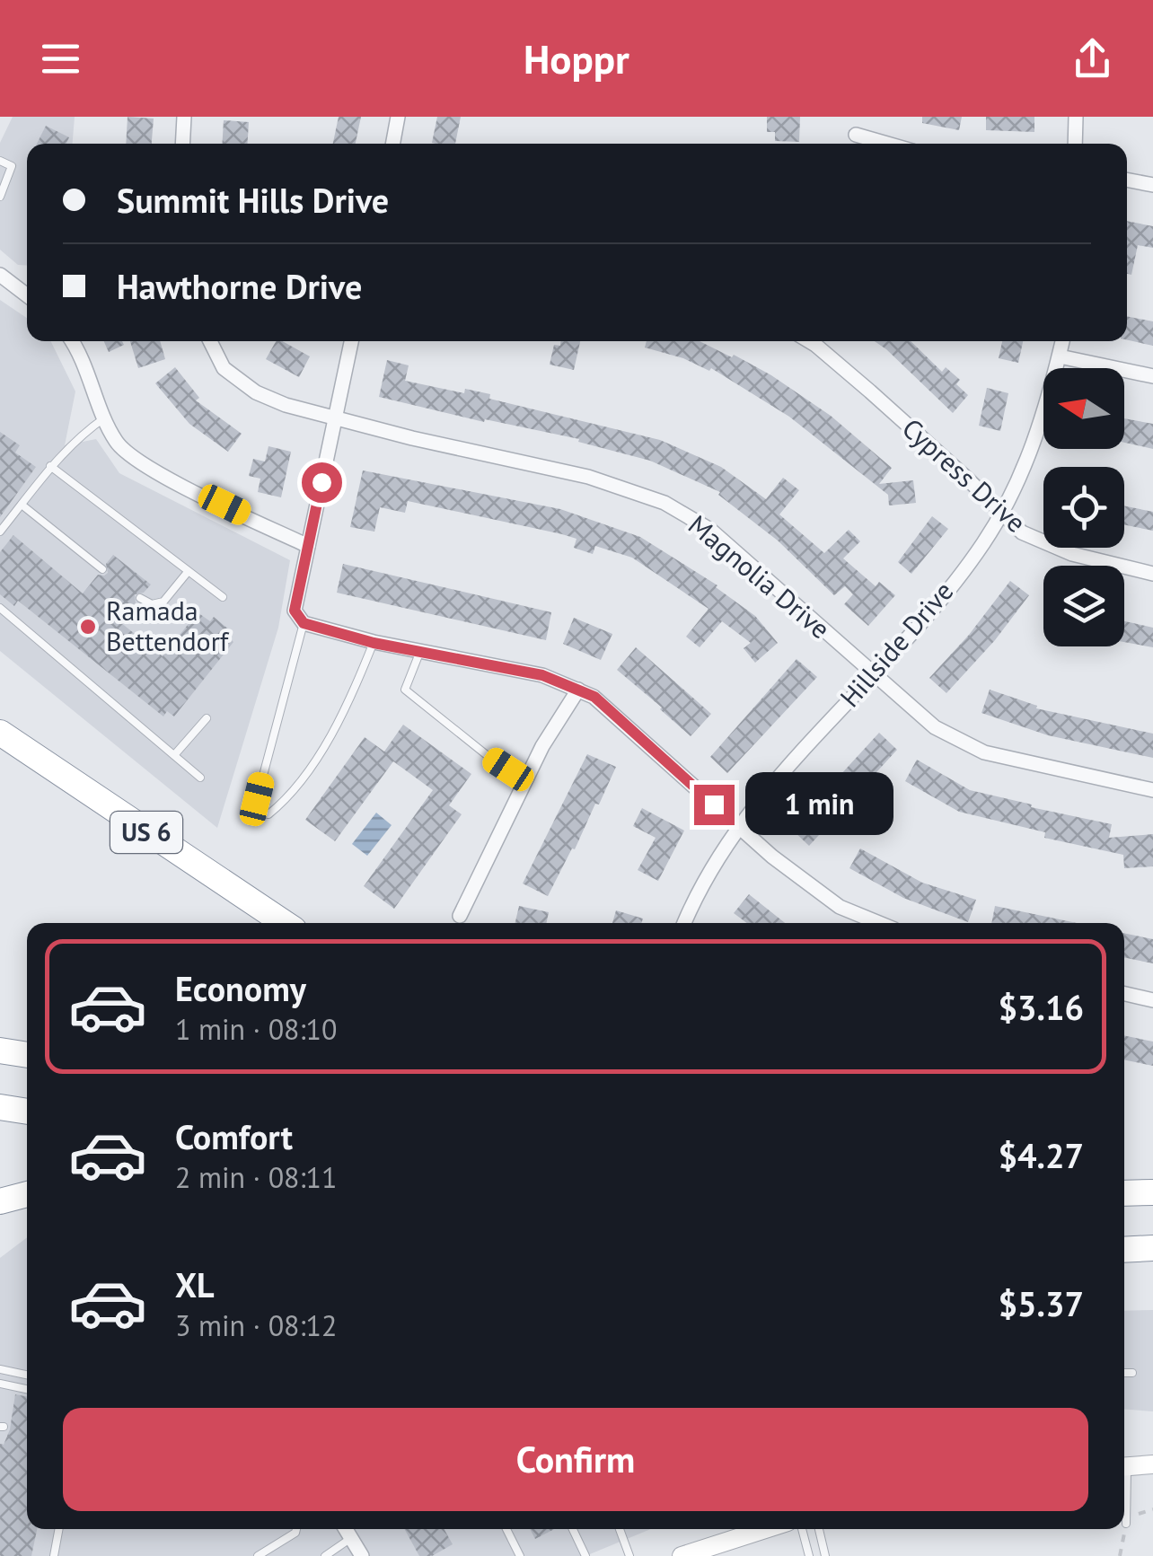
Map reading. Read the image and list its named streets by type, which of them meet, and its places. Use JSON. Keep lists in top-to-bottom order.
{
  "streets": {
    "highway": ["US 6"],
    "street": ["Cypress Drive", "Magnolia Drive", "Hillside Drive"]
  },
  "crossings": [
    ["Cypress Drive", "Hillside Drive"],
    ["Magnolia Drive", "Hillside Drive"]
  ],
  "places": ["Ramada Bettendorf"],
  "north": "left",
  "page": {
    "header": "Hoppr",
    "banner": ["Summit Hills Drive", "Hawthorne Drive"],
    "bubble": "1 min",
    "list": [
      {
        "name": "Economy",
        "note": "1 min · 08:10",
        "value": "$3.16"
      },
      {
        "name": "Comfort",
        "note": "2 min · 08:11",
        "value": "$4.27"
      },
      {
        "name": "XL",
        "note": "3 min · 08:12",
        "value": "$5.37"
      }
    ],
    "buttons": "Confirm"
  }
}
